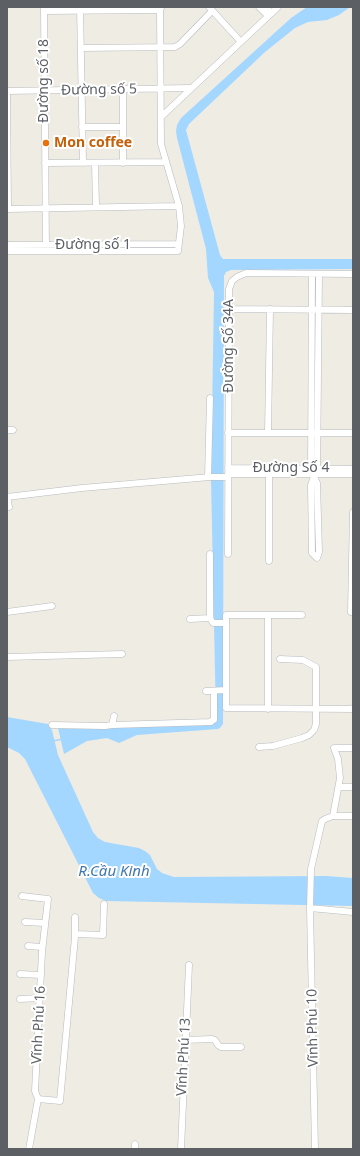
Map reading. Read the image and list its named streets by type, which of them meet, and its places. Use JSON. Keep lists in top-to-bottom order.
{
  "streets": {
    "street": [
      "Đường số 18",
      "Đường số 5",
      "Đường số 1",
      "Đường Số 34A",
      "Đường Số 4",
      "Vĩnh Phú 16",
      "Vĩnh Phú 10",
      "Vĩnh Phú 13"
    ]
  },
  "crossings": [
    ["Đường số 18", "Đường số 5"],
    ["Đường số 18", "Đường số 1"],
    ["Đường Số 34A", "Đường Số 4"]
  ],
  "water": ["R.Cầu Kinh"],
  "places": ["Mon coffee"]
}
